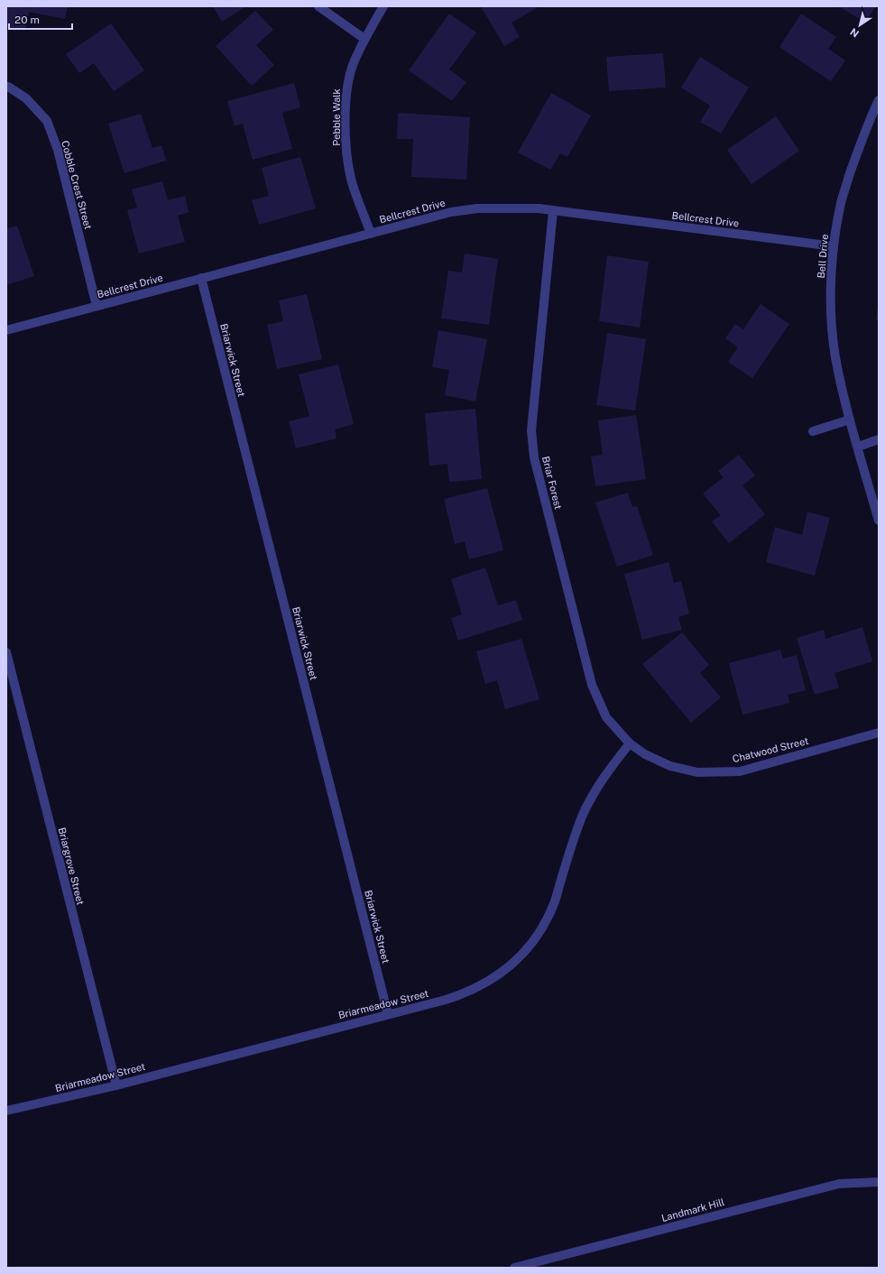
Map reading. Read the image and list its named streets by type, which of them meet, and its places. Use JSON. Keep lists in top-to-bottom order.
{
  "streets": {
    "street": [
      "Pebble Walk",
      "Cobble Crest Street",
      "Bellcrest Drive",
      "Bell Drive",
      "Briarwick Street",
      "Briar Forest",
      "Chatwood Street",
      "Briargrove Street",
      "Briarmeadow Street",
      "Landmark Hill"
    ]
  },
  "crossings": [
    ["Pebble Walk", "Bellcrest Drive"],
    ["Cobble Crest Street", "Bellcrest Drive"],
    ["Bellcrest Drive", "Bell Drive"],
    ["Bellcrest Drive", "Briarwick Street"],
    ["Bellcrest Drive", "Briar Forest"],
    ["Briarwick Street", "Briarmeadow Street"],
    ["Briar Forest", "Chatwood Street"],
    ["Briar Forest", "Briarmeadow Street"],
    ["Chatwood Street", "Briarmeadow Street"],
    ["Briargrove Street", "Briarmeadow Street"]
  ],
  "scale_bar": "20 m",
  "north": "bottom left"
}
